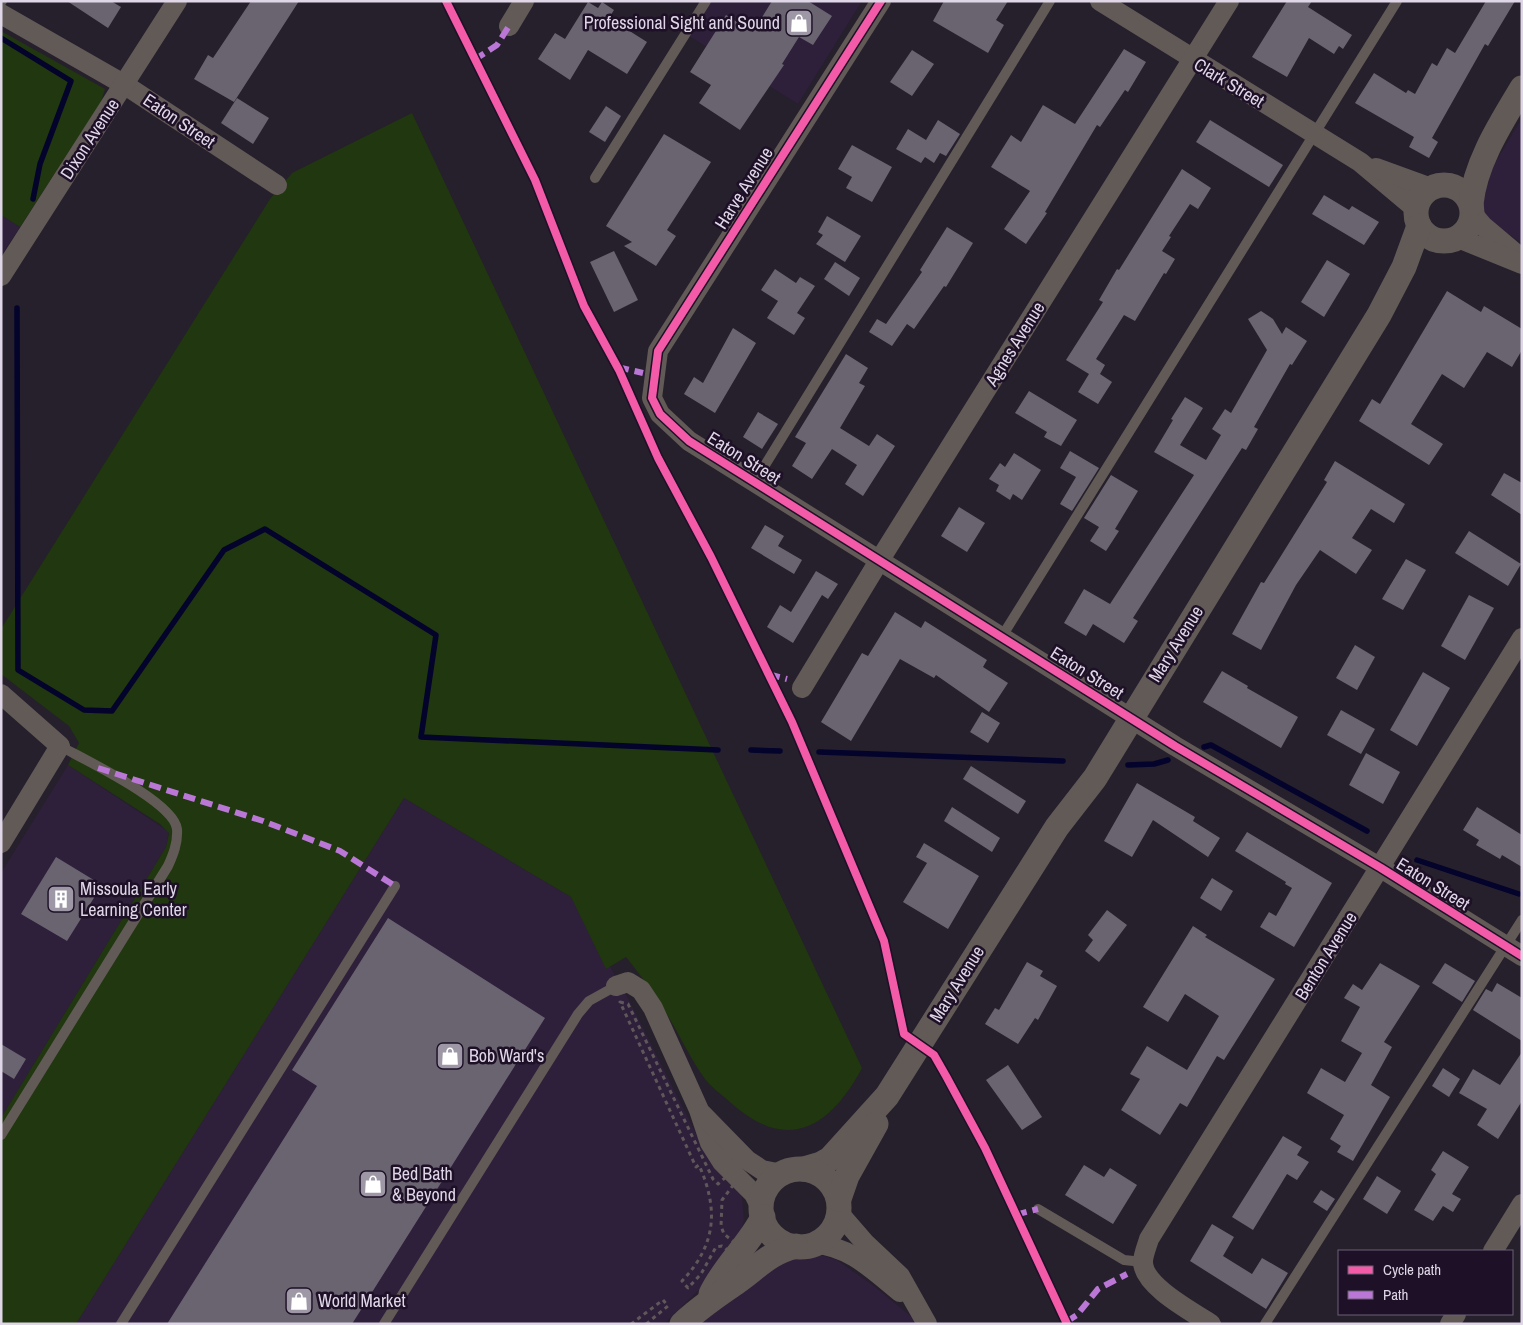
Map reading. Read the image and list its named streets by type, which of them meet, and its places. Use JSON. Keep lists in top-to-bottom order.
{
  "streets": {
    "street": [
      "Clark Street",
      "Eaton Street",
      "Dixon Avenue",
      "Harve Avenue",
      "Agnes Avenue",
      "Mary Avenue",
      "Benton Avenue"
    ]
  },
  "crossings": [
    ["Clark Street", "Agnes Avenue"],
    ["Clark Street", "Mary Avenue"],
    ["Eaton Street", "Dixon Avenue"],
    ["Eaton Street", "Harve Avenue"],
    ["Eaton Street", "Agnes Avenue"],
    ["Eaton Street", "Mary Avenue"],
    ["Eaton Street", "Benton Avenue"]
  ],
  "places": {
    "shop": [
      "Professional Sight and Sound",
      "Bob Ward's",
      "Bed Bath & Beyond",
      "World Market"
    ],
    "building": ["Missoula Early Learning Center"]
  },
  "legend": ["Cycle path", "Path"]
}
